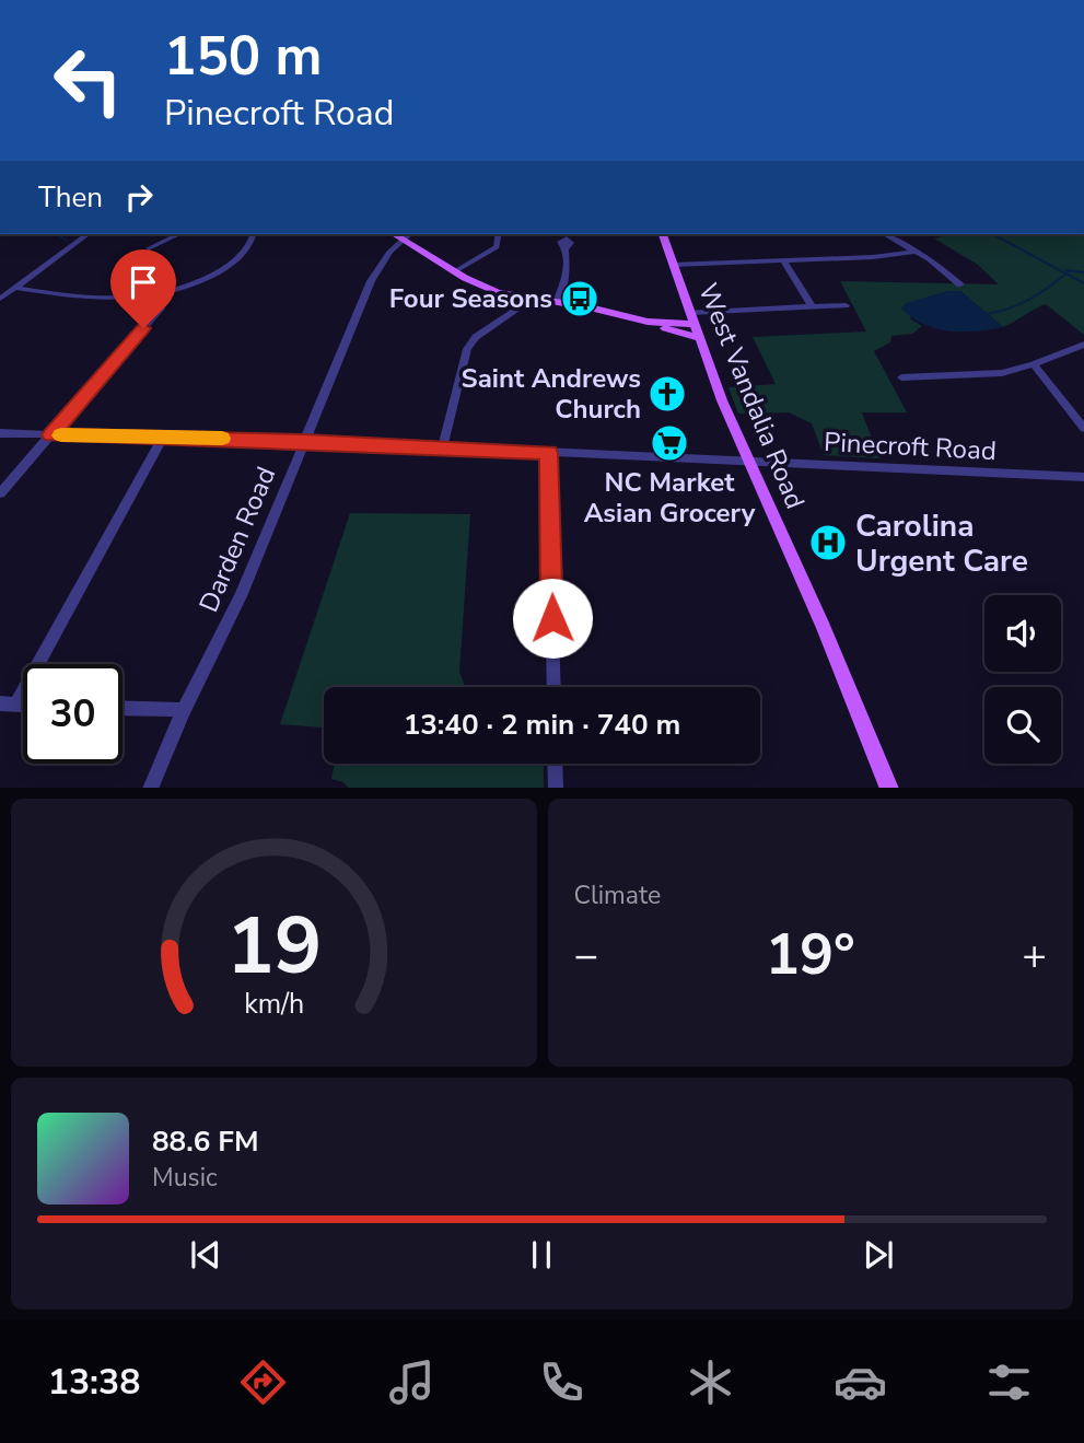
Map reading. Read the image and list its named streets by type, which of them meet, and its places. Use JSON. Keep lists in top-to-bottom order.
{
  "streets": {
    "main road": ["West Vandalia Road"],
    "street": ["Pinecroft Road", "Darden Road"]
  },
  "crossings": [
    ["West Vandalia Road", "Pinecroft Road"],
    ["Pinecroft Road", "Darden Road"]
  ],
  "places": {
    "bus stop": ["Four Seasons"],
    "church": ["Saint Andrews Church"],
    "supermarket": ["NC Market Asian Grocery"],
    "hospital": ["Carolina Urgent Care"]
  },
  "page": {
    "turn": ["150 m", "Pinecroft Road"],
    "then": "Then",
    "limit": "30",
    "trip": "13:40 · 2 min · 740 m",
    "tile": "Climate",
    "heat": ["−", "19°", "+"],
    "song": ["88.6 FM", "Music"],
    "tabs": "13:38",
    "gauge": ["19", "km/h"]
  }
}
